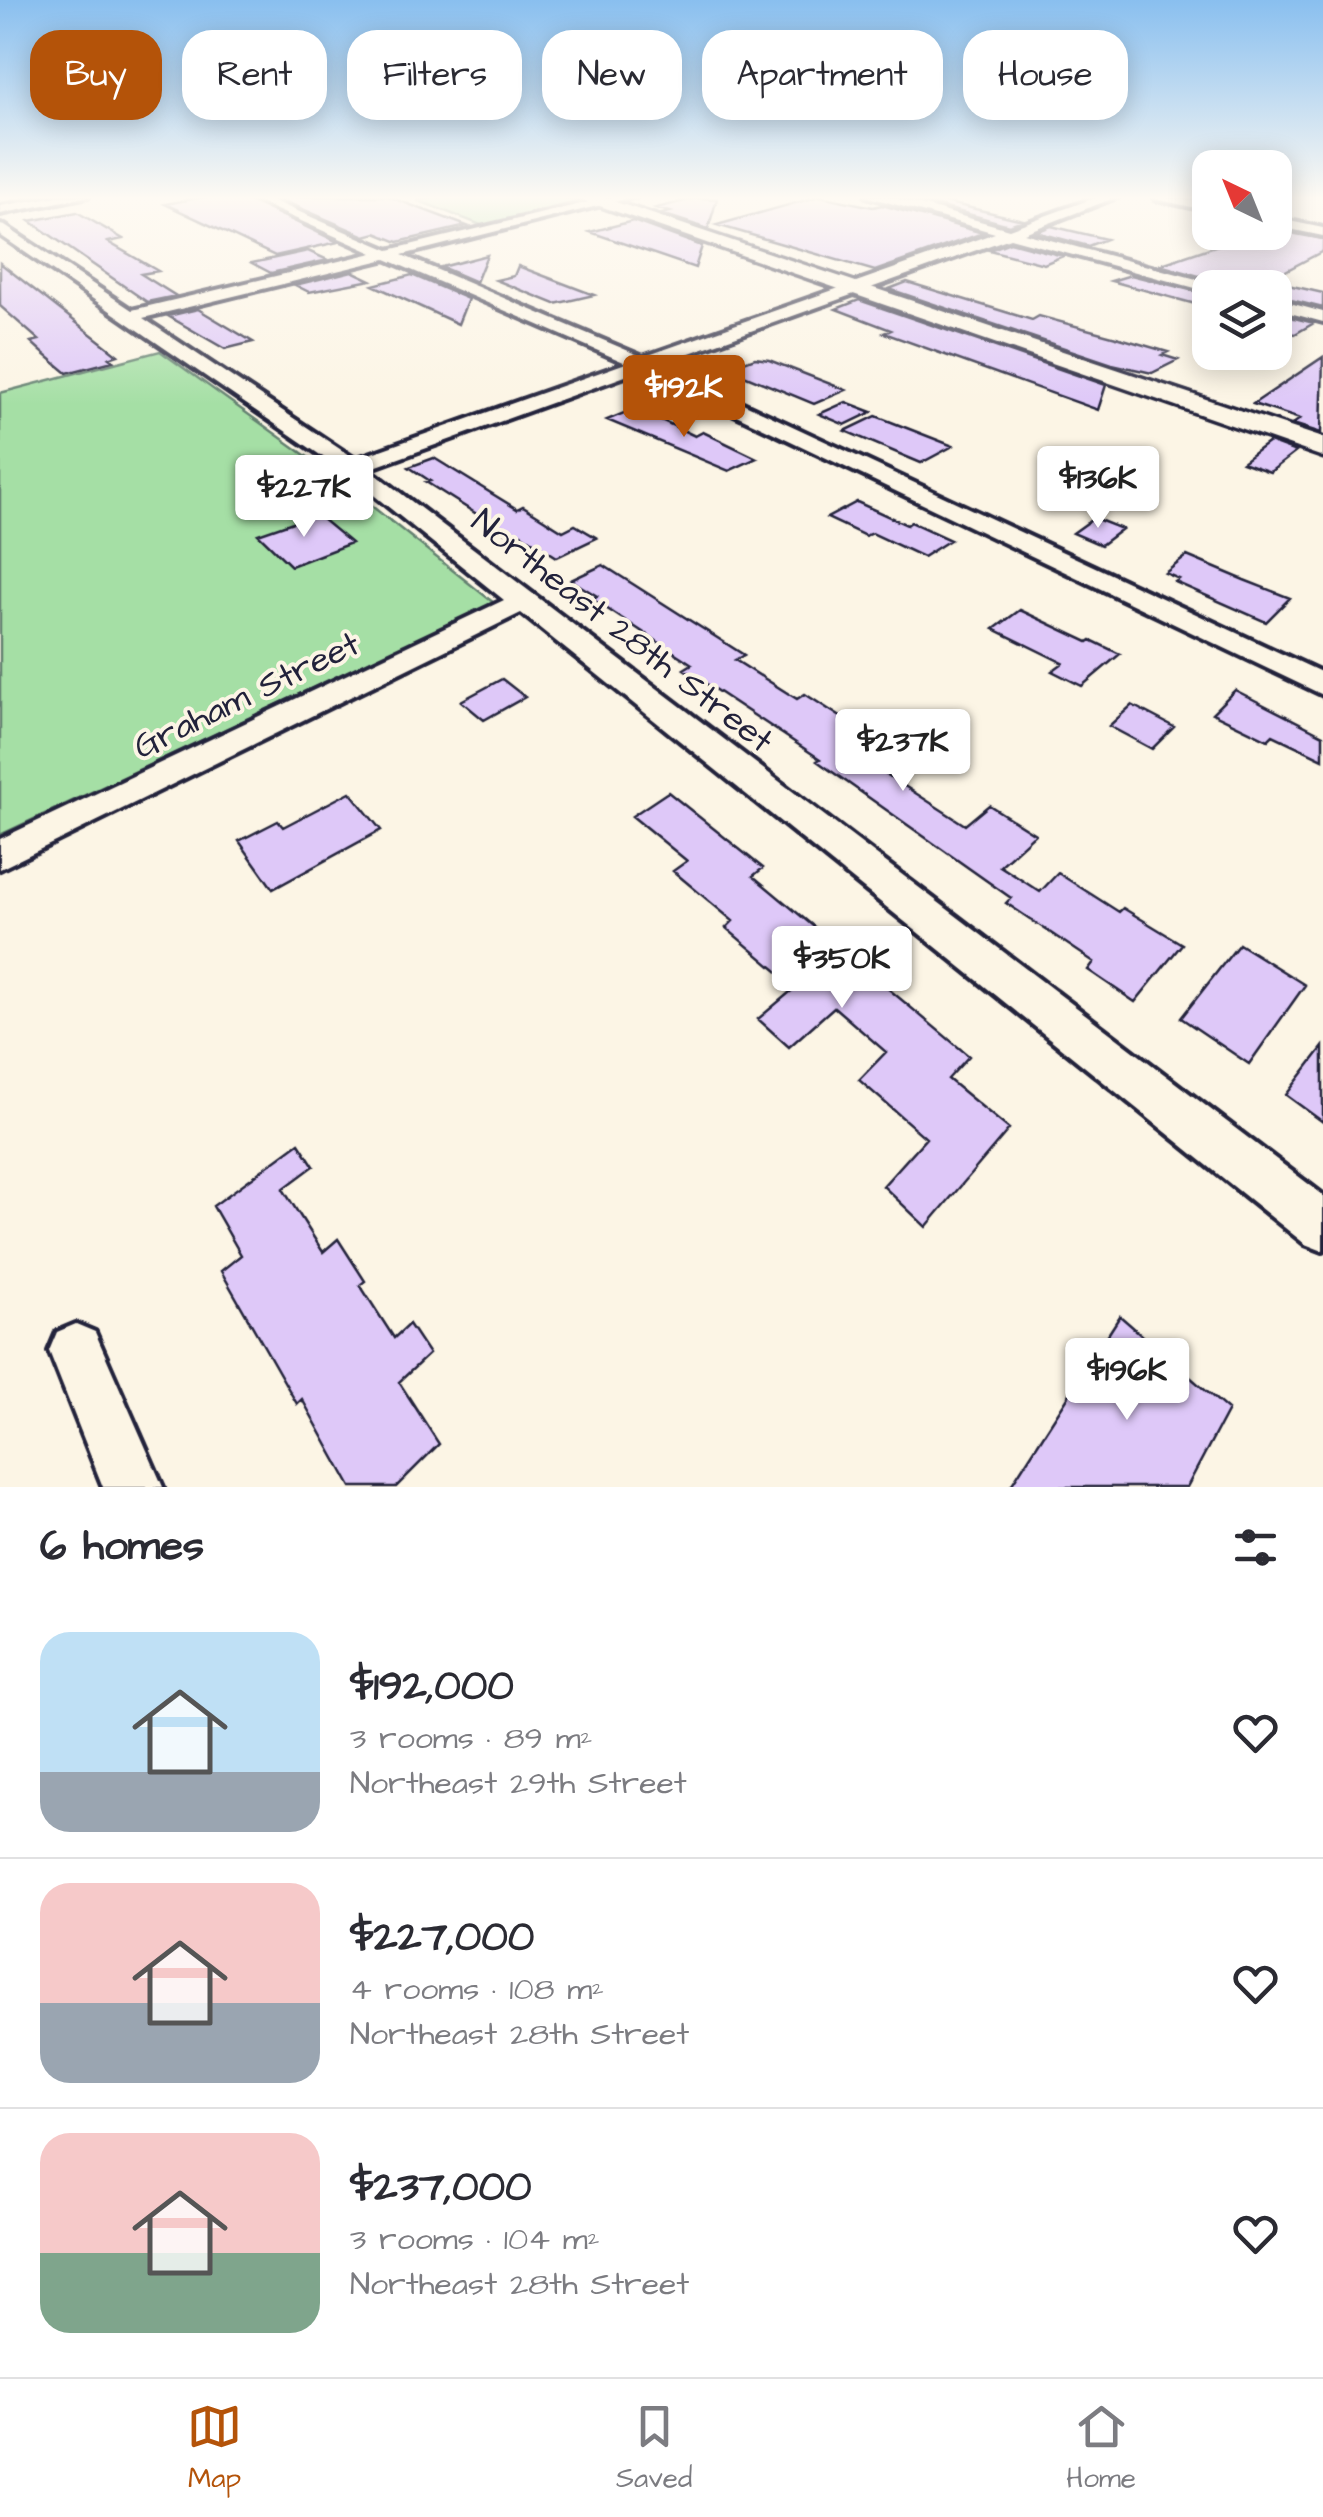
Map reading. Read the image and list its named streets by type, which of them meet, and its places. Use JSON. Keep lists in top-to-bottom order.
{
  "streets": {
    "street": ["Northeast 28th Street", "Graham Street"]
  },
  "crossings": [
    ["Northeast 28th Street", "Graham Street"]
  ],
  "north": "top left",
  "page": {
    "chip": [
      "Buy",
      "Rent",
      "Filters",
      "New",
      "Apartment",
      "House"
    ],
    "price": [
      "$192K",
      "$136K",
      "$227K",
      "$237K",
      "$350K",
      "$196K"
    ],
    "heading": "6 homes",
    "list": [
      {
        "name": "$192,000",
        "note": "3 rooms · 89 m² · Northeast 29th Street"
      },
      {
        "name": "$227,000",
        "note": "4 rooms · 108 m² · Northeast 28th Street"
      },
      {
        "name": "$237,000",
        "note": "3 rooms · 104 m² · Northeast 28th Street"
      }
    ],
    "tabs": ["Map", "Saved", "Home"]
  }
}
